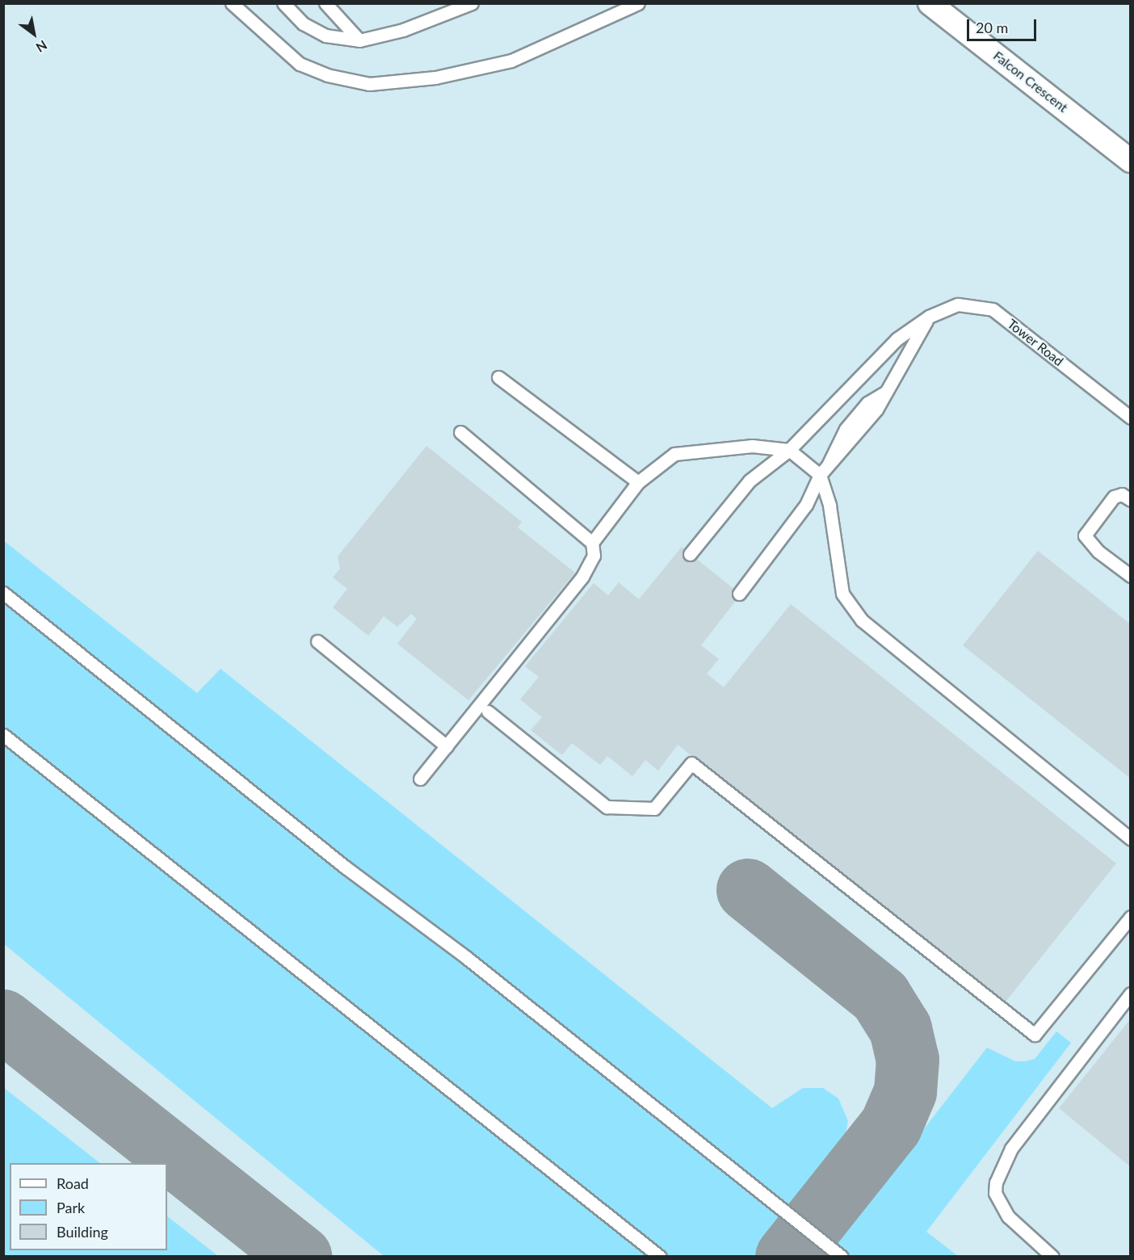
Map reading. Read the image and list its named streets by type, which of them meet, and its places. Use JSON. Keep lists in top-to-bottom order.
{
  "streets": {
    "street": ["Falcon Crescent"],
    "lane": ["Tower Road"]
  },
  "legend": ["Road", "Park", "Building"],
  "scale_bar": "20 m",
  "north": "bottom right"
}
